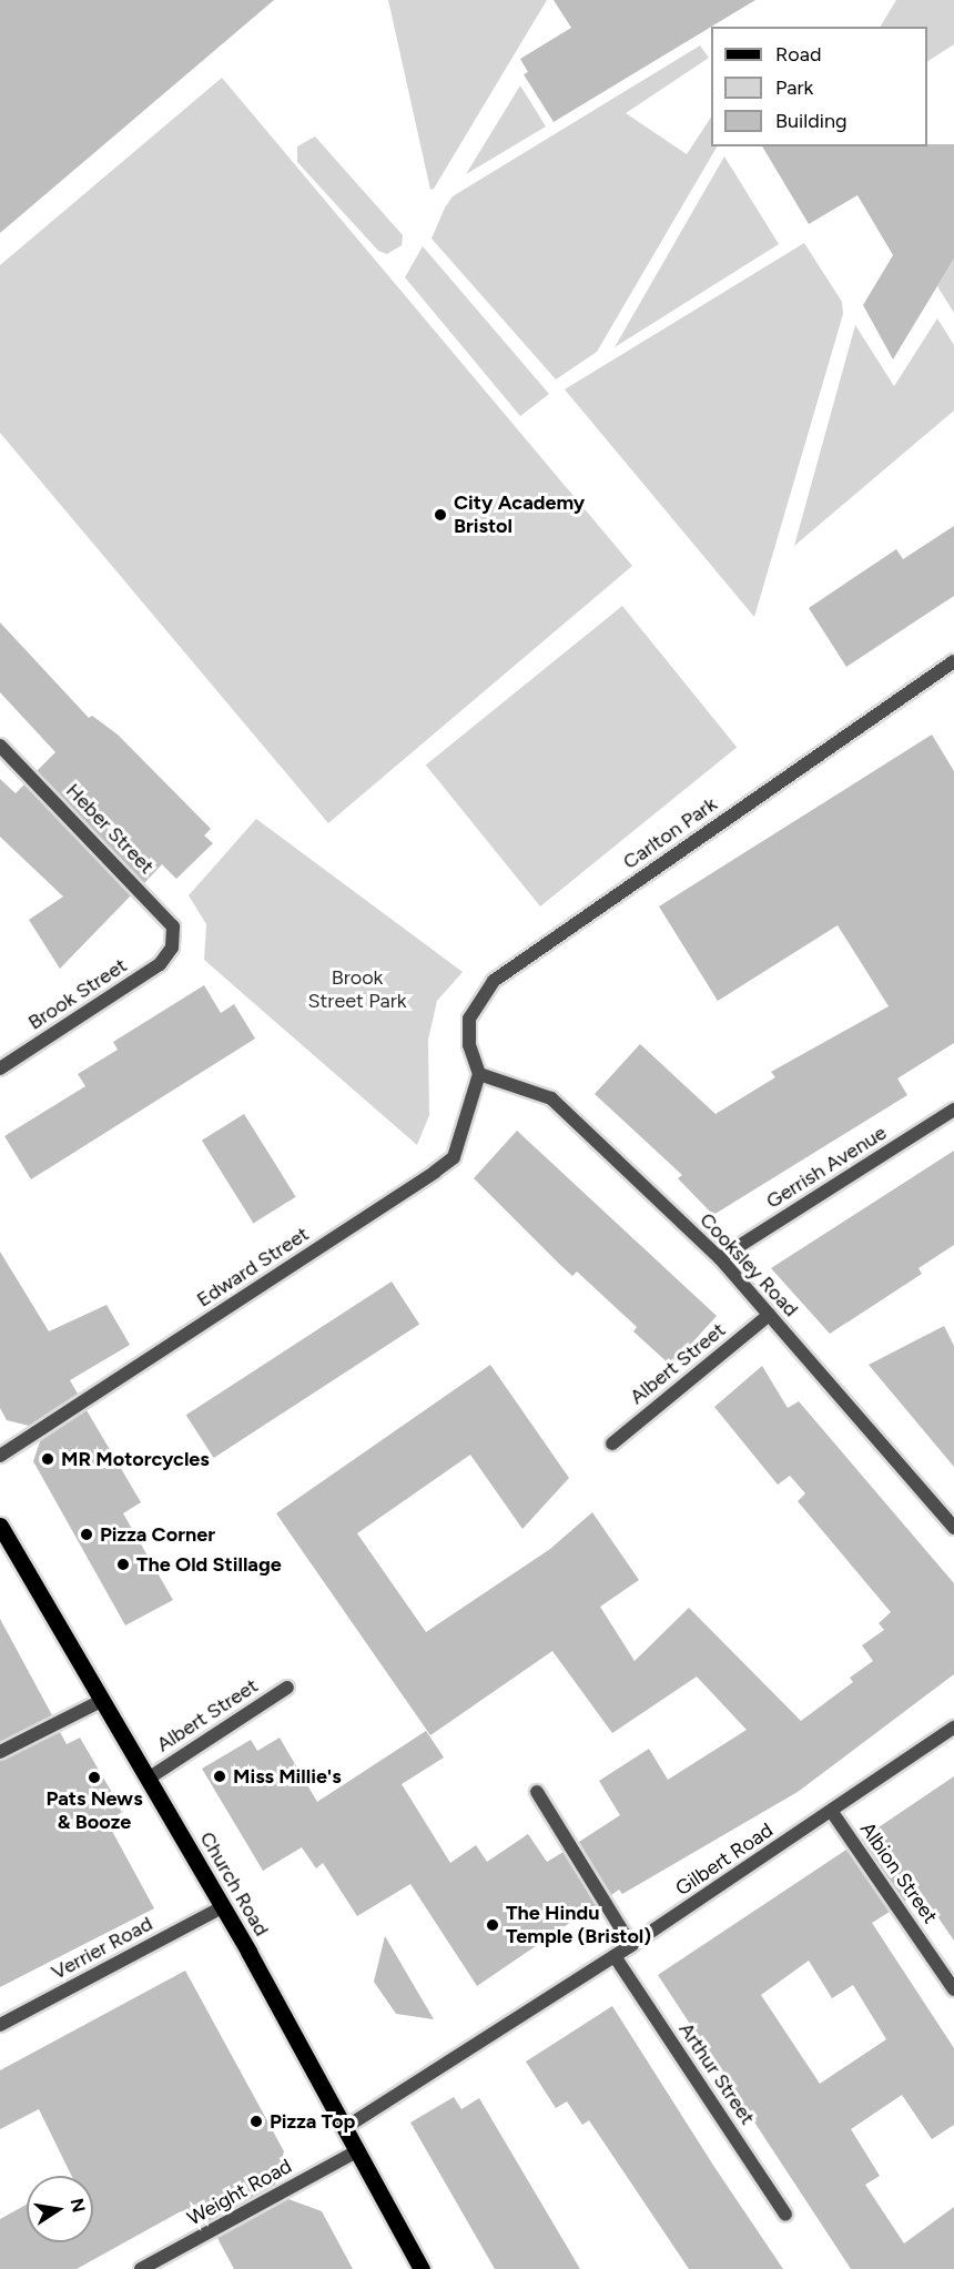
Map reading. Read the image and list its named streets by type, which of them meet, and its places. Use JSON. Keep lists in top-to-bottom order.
{
  "streets": {
    "main road": ["Church Road"],
    "street": [
      "Heber Street",
      "Carlton Park",
      "Brook Street",
      "Gerrish Avenue",
      "Cooksley Road",
      "Edward Street",
      "Albert Street",
      "Gilbert Road",
      "Albion Street",
      "Verrier Road",
      "Arthur Street",
      "Weight Road"
    ]
  },
  "crossings": [
    ["Heber Street", "Brook Street"],
    ["Carlton Park", "Cooksley Road"],
    ["Carlton Park", "Edward Street"],
    ["Gerrish Avenue", "Cooksley Road"],
    ["Cooksley Road", "Edward Street"],
    ["Cooksley Road", "Albert Street"],
    ["Albert Street", "Church Road"],
    ["Gilbert Road", "Albion Street"],
    ["Gilbert Road", "Church Road"],
    ["Gilbert Road", "Arthur Street"],
    ["Church Road", "Verrier Road"],
    ["Church Road", "Weight Road"]
  ],
  "parks": ["Brook Street Park"],
  "places": [
    "City Academy Bristol",
    "MR Motorcycles",
    "Pizza Corner",
    "The Old Stillage",
    "Miss Millie's",
    "Pats News & Booze",
    "The Hindu Temple (Bristol)",
    "Pizza Top"
  ],
  "legend": ["Road", "Park", "Building"],
  "north": "right"
}
